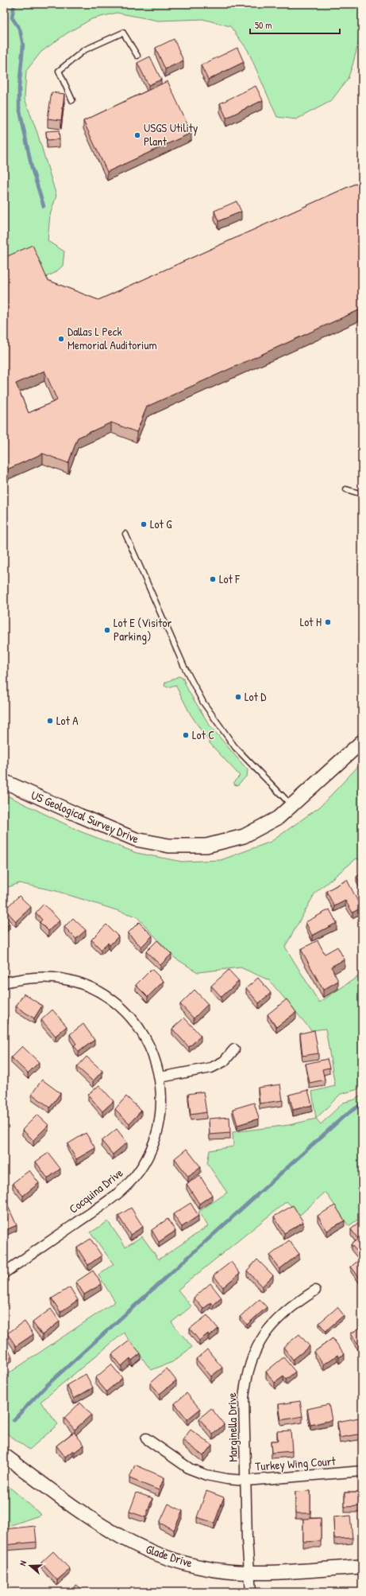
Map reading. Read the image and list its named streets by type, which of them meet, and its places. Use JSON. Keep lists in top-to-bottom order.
{
  "streets": {
    "street": [
      "US Geological Survey Drive",
      "Cocquina Drive",
      "Marginella Drive",
      "Turkey Wing Court",
      "Glade Drive"
    ]
  },
  "crossings": [
    ["Marginella Drive", "Turkey Wing Court"],
    ["Marginella Drive", "Glade Drive"]
  ],
  "places": [
    "USGS Utility Plant",
    "Dallas L Peck Memorial Auditorium",
    "Lot G",
    "Lot F",
    "Lot H",
    "Lot E (Visitor Parking)",
    "Lot D",
    "Lot A",
    "Lot C"
  ],
  "scale_bar": "50 m",
  "north": "left"
}
